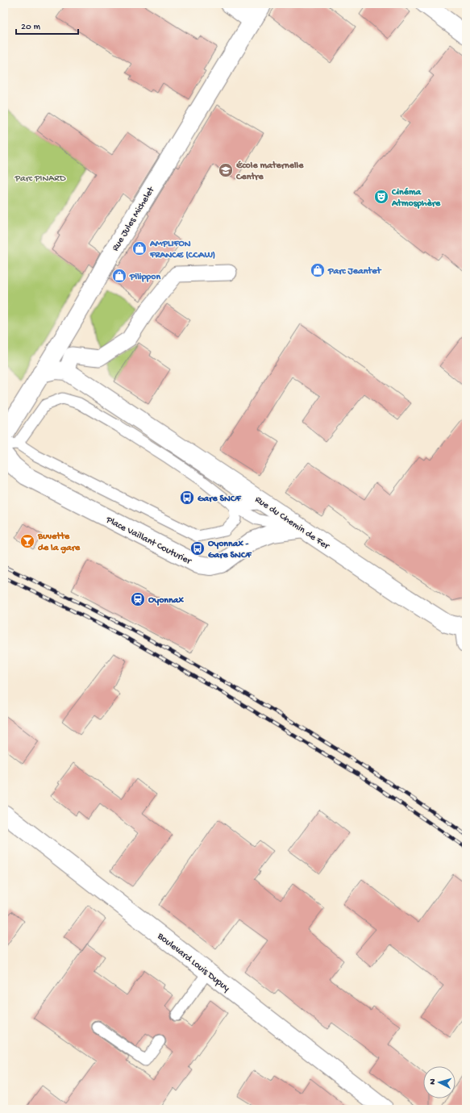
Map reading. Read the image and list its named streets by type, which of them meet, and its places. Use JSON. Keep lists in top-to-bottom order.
{
  "streets": {
    "street": [
      "Rue Jules Michelet",
      "Rue du Chemin de Fer",
      "Place Vaillant Couturier",
      "Boulevard Louis Dupuy"
    ]
  },
  "crossings": [
    ["Rue du Chemin de Fer", "Place Vaillant Couturier"]
  ],
  "parks": ["Parc PINARD"],
  "places": {
    "school or university": ["École maternelle Centre"],
    "theatre": ["Cinéma Atmosphère"],
    "shop": ["AMPLIFON FRANCE (CCAW)", "Parc Jeantet", "Pilippon"],
    "bus stop": ["Gare SNCF", "Oyonnax - Gare SNCF"],
    "bar": ["Buvette de la gare"],
    "station": ["Oyonnax"]
  },
  "scale_bar": "20 m",
  "north": "left"
}
